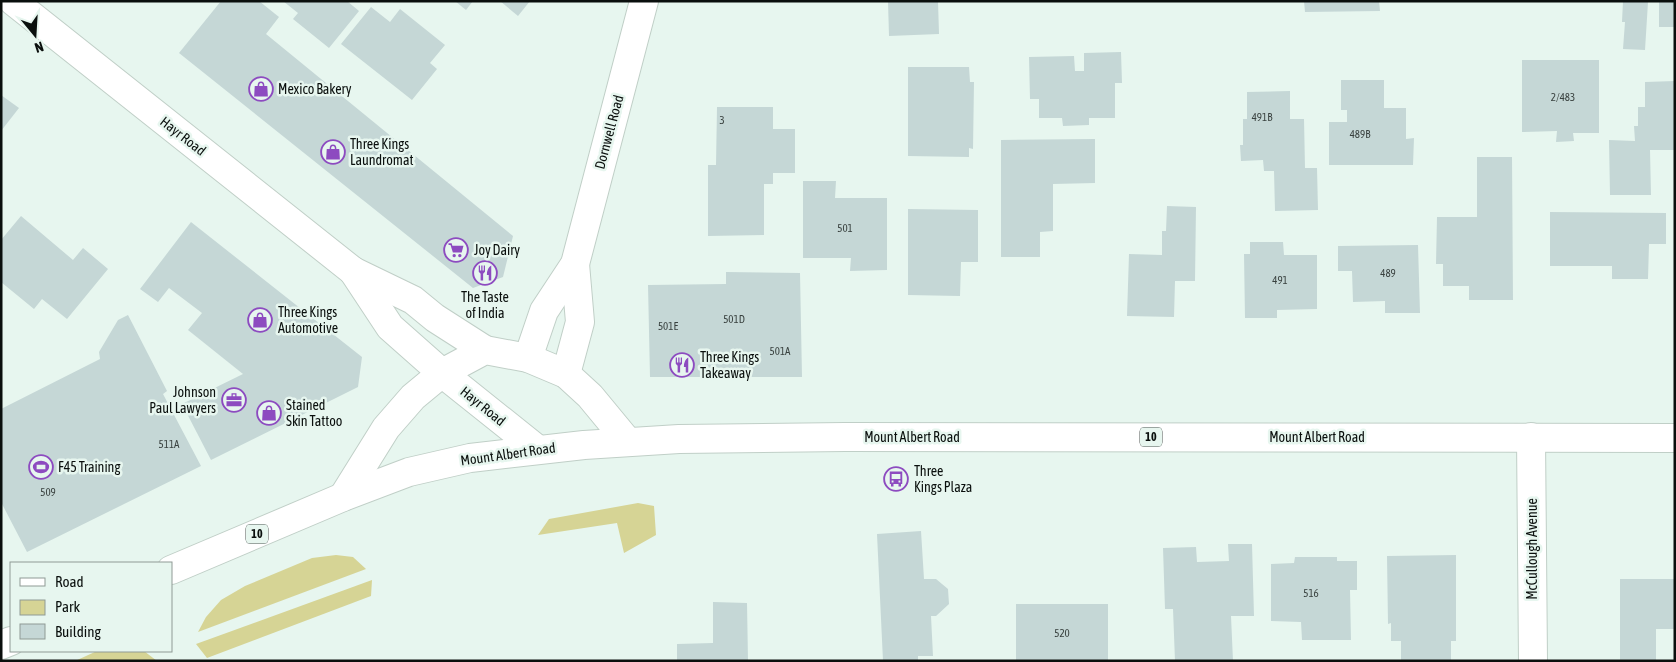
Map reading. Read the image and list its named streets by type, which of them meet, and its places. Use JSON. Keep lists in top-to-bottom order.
{
  "streets": {
    "main road": [
      "Dornwell Road",
      "Hayr Road",
      "Mount Albert Road",
      "10",
      "McCullough Avenue"
    ]
  },
  "crossings": [
    ["Hayr Road", "Mount Albert Road"],
    ["Mount Albert Road", "McCullough Avenue"]
  ],
  "places": {
    "shop": [
      "Mexico Bakery",
      "Three Kings Laundromat",
      "Three Kings Automotive",
      "Stained Skin Tattoo"
    ],
    "supermarket": ["Joy Dairy"],
    "restaurant": ["The Taste of India", "Three Kings Takeaway"],
    "office": ["Johnson Paul Lawyers"],
    "sports": ["F45 Training"],
    "bus stop": ["Three Kings Plaza"]
  },
  "house_numbers": [
    "2/483",
    "491B",
    "3",
    "489B",
    "501",
    "489",
    "491",
    "501D",
    "501E",
    "501A",
    "511A",
    "509",
    "516",
    "520"
  ],
  "legend": ["Road", "Park", "Building"],
  "north": "bottom"
}
